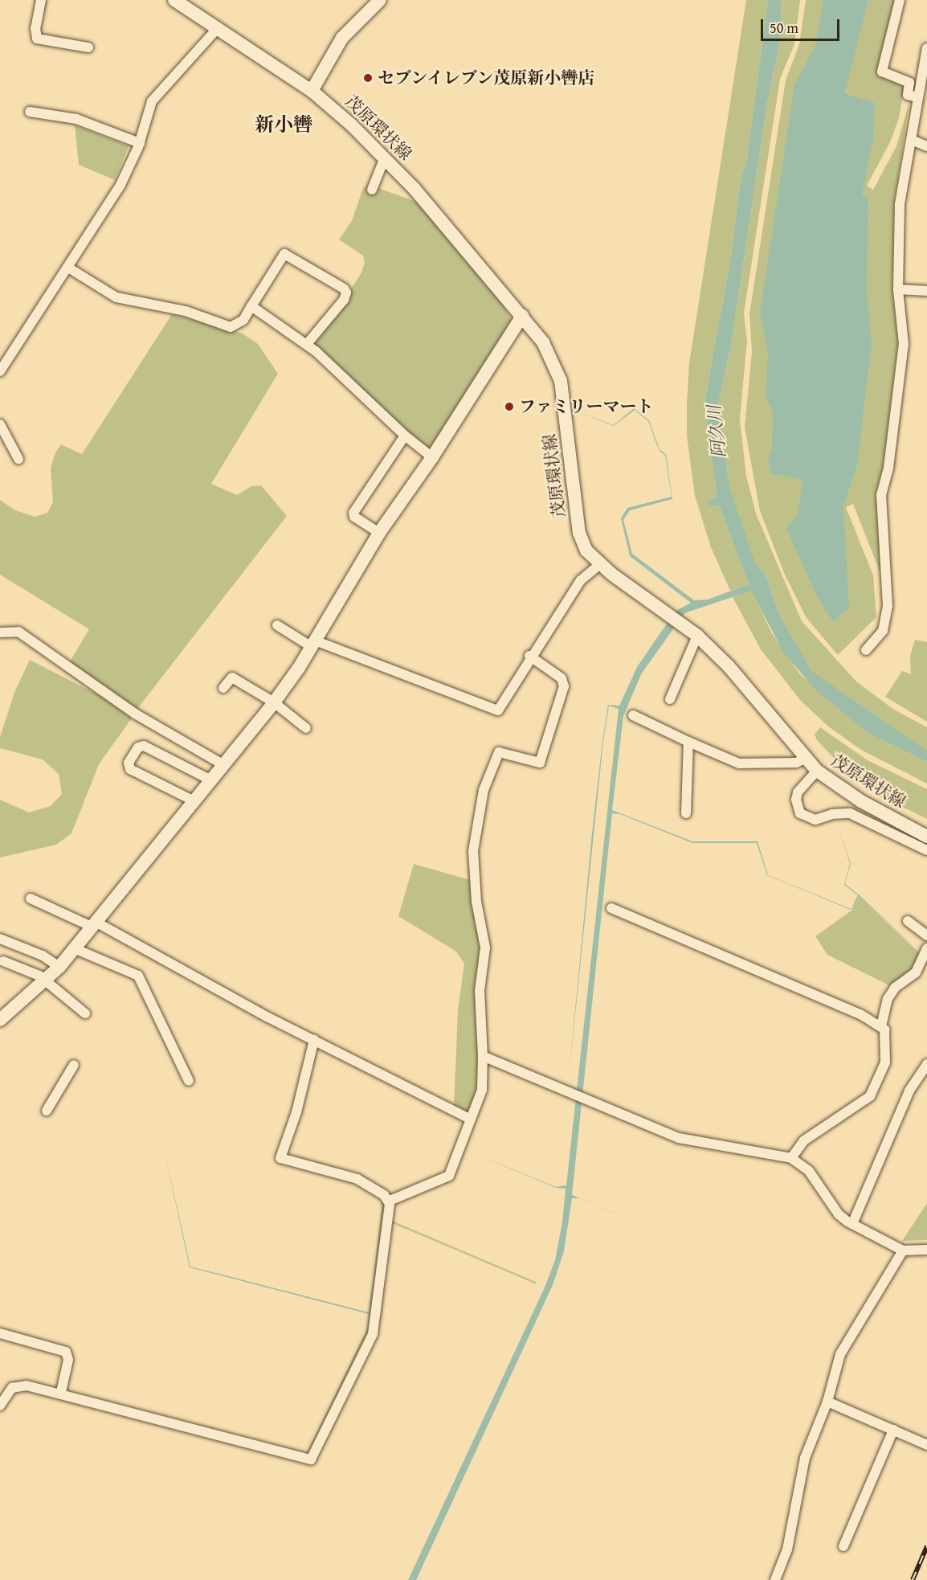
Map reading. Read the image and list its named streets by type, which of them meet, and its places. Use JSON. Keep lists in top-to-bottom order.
{
  "streets": {
    "main road": ["茂原環状線"]
  },
  "districts": ["新小轡"],
  "water": ["阿久川"],
  "places": ["セブンイレブン茂原新小轡店", "ファミリーマート"],
  "scale_bar": "50 m"
}
